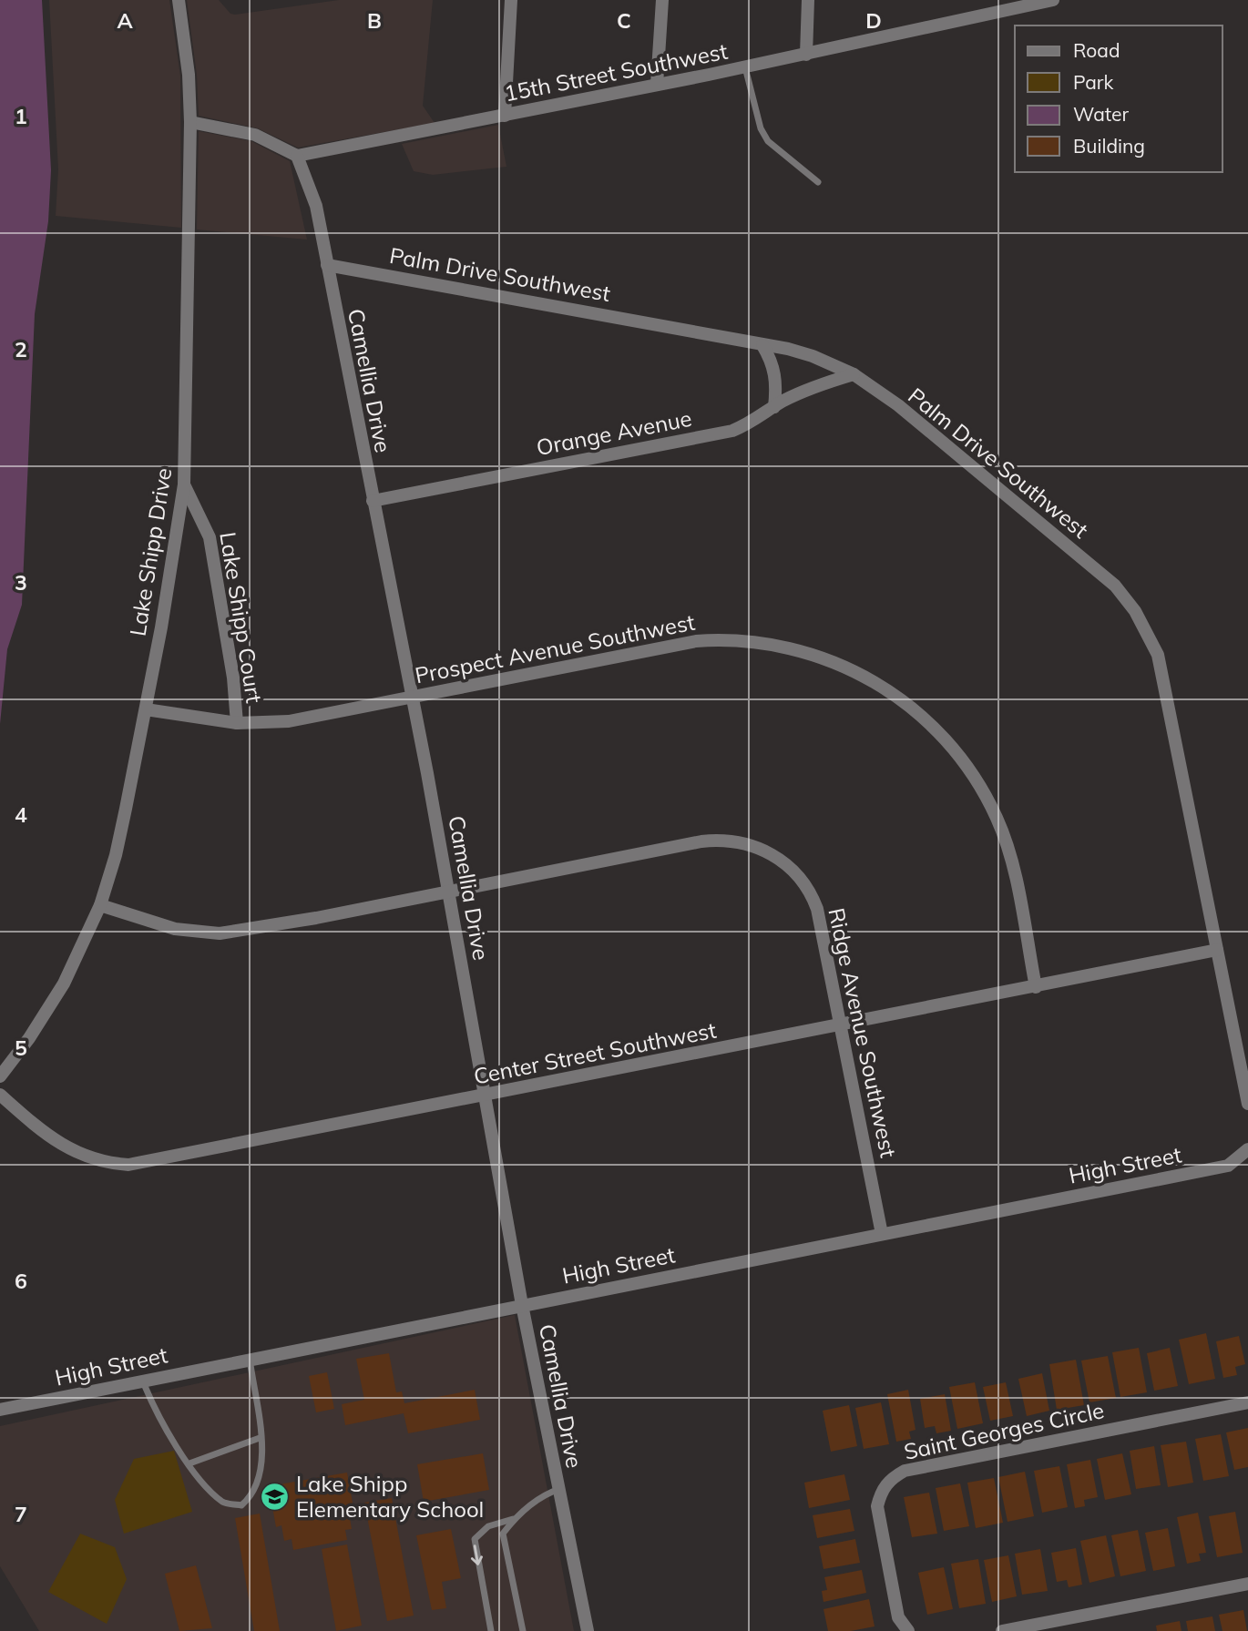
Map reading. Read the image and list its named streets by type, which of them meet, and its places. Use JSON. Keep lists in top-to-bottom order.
{
  "streets": {
    "street": [
      "15th Street Southwest",
      "Palm Drive Southwest",
      "Camellia Drive",
      "Orange Avenue",
      "Lake Shipp Drive",
      "Lake Shipp Court",
      "Prospect Avenue Southwest",
      "Ridge Avenue Southwest",
      "Center Street Southwest",
      "High Street",
      "Saint Georges Circle"
    ]
  },
  "crossings": [
    ["15th Street Southwest", "Camellia Drive"],
    ["Palm Drive Southwest", "Camellia Drive"],
    ["Palm Drive Southwest", "Orange Avenue"],
    ["Palm Drive Southwest", "Center Street Southwest"],
    ["Camellia Drive", "Orange Avenue"],
    ["Camellia Drive", "Prospect Avenue Southwest"],
    ["Camellia Drive", "Ridge Avenue Southwest"],
    ["Camellia Drive", "Center Street Southwest"],
    ["Camellia Drive", "High Street"],
    ["Lake Shipp Drive", "Lake Shipp Court"],
    ["Lake Shipp Drive", "Prospect Avenue Southwest"],
    ["Lake Shipp Drive", "Ridge Avenue Southwest"],
    ["Lake Shipp Court", "Prospect Avenue Southwest"],
    ["Prospect Avenue Southwest", "Center Street Southwest"],
    ["Ridge Avenue Southwest", "Center Street Southwest"],
    ["Ridge Avenue Southwest", "High Street"]
  ],
  "places": {
    "school or university": ["Lake Shipp Elementary School"]
  },
  "legend": [
    "Road",
    "Park",
    "Water",
    "Building"
  ],
  "grid": {
    "columns": [
      "A",
      "B",
      "C",
      "D"
    ],
    "rows": [
      "1",
      "2",
      "3",
      "4",
      "5",
      "6",
      "7"
    ]
  }
}
